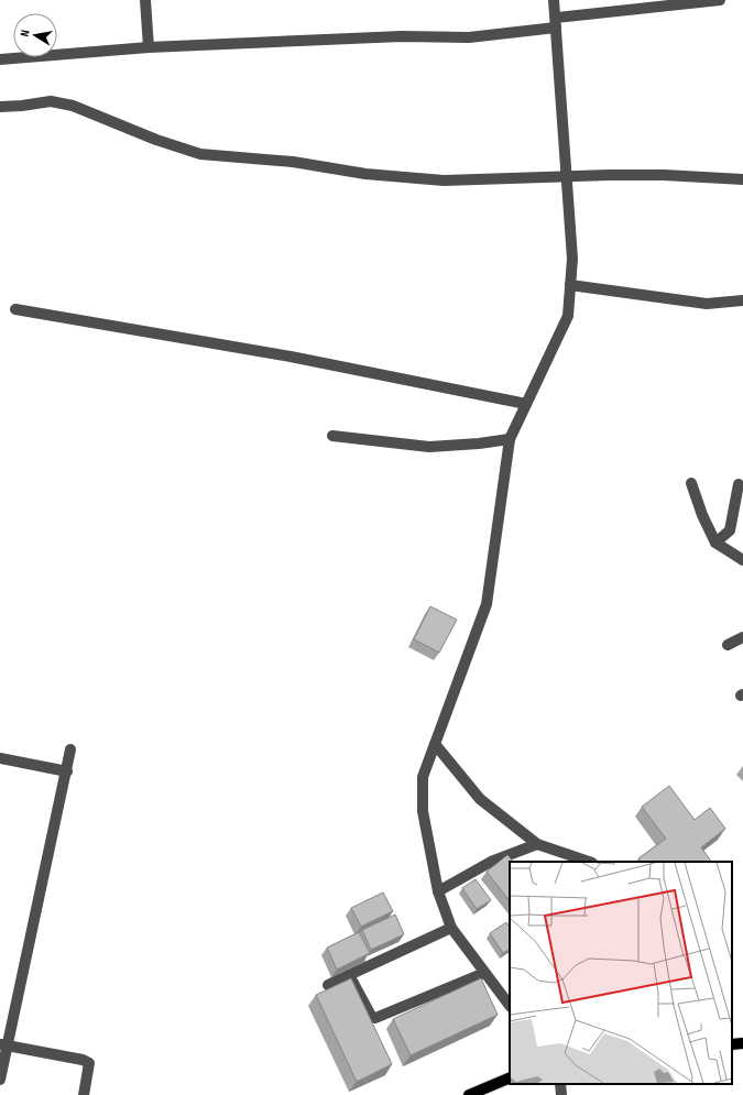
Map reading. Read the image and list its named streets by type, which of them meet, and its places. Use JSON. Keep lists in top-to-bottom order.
{
  "north": "left"
}
